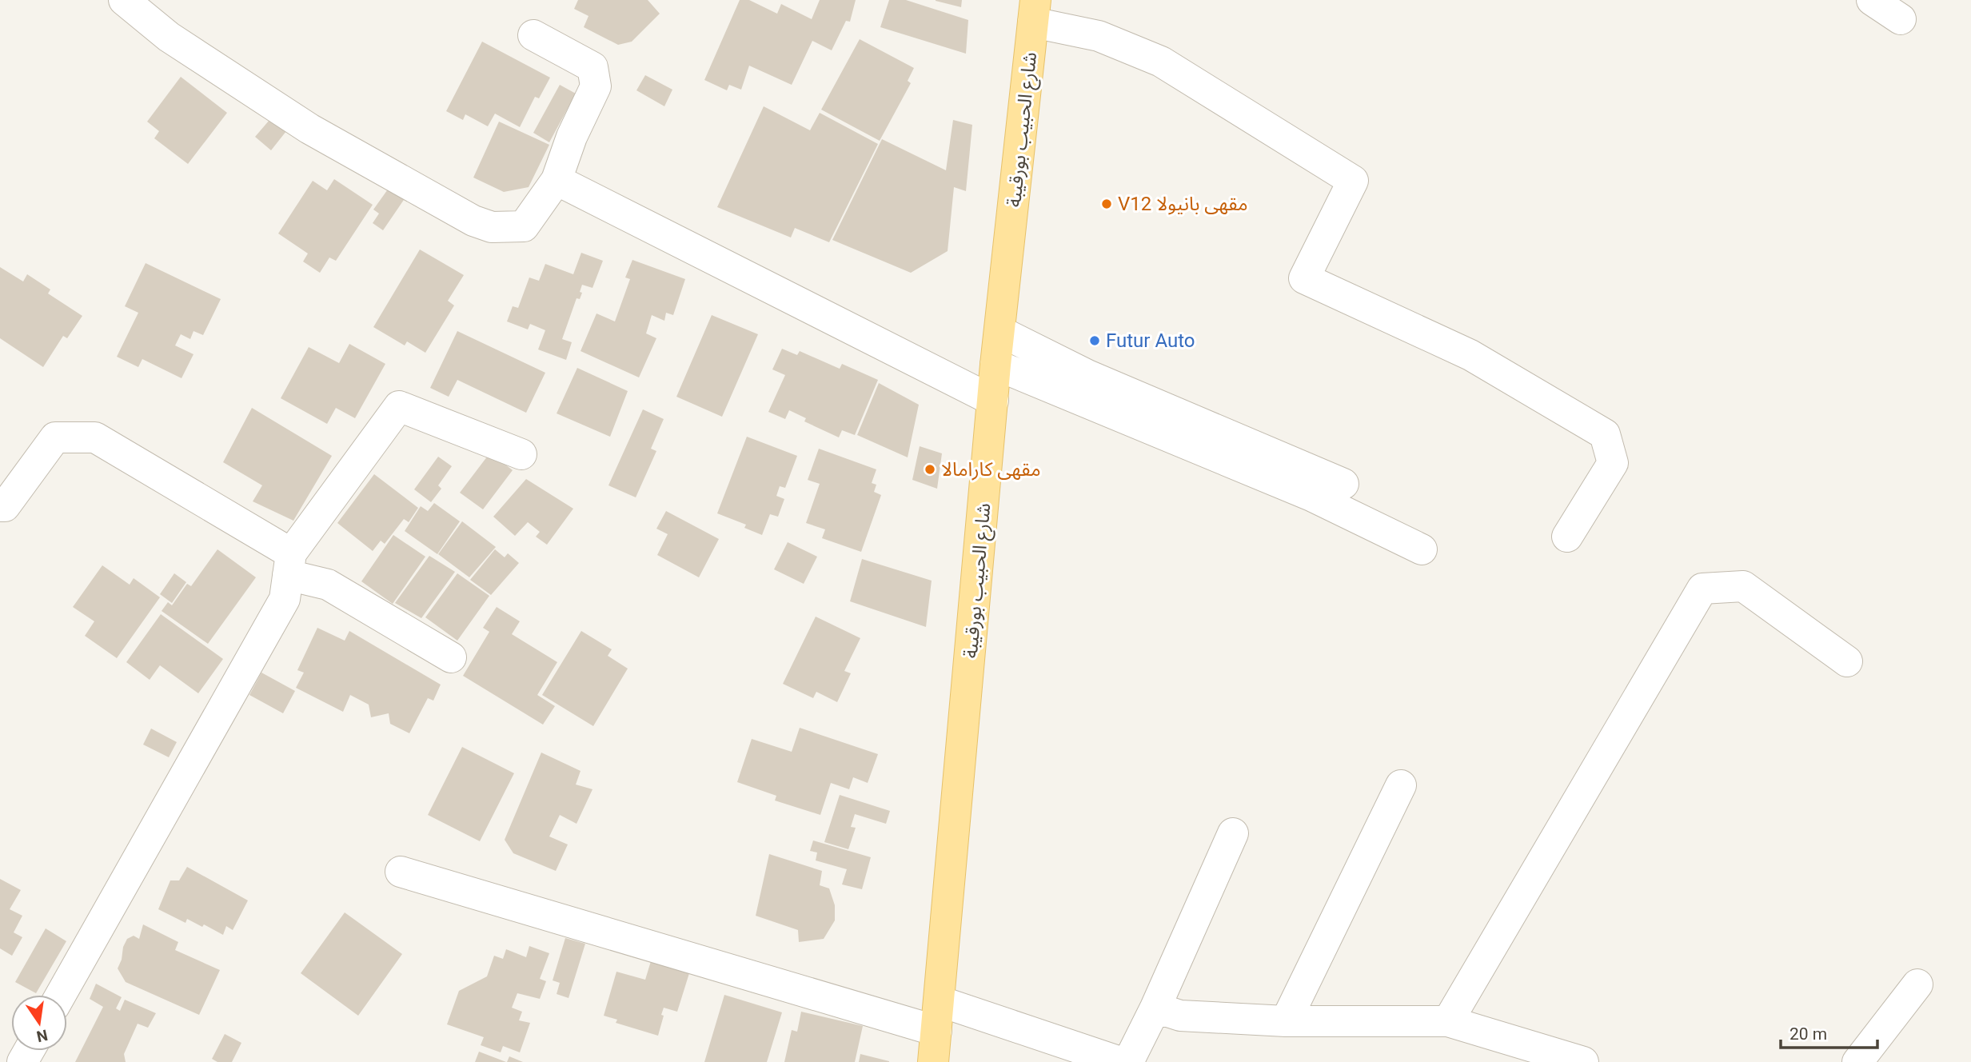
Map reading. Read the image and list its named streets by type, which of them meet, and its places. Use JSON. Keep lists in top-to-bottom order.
{
  "streets": {
    "main road": ["شارع الحبيب بورقيبة"]
  },
  "places": ["V12 مقهى بانيولا", "Futur Auto", "مقهى كارامالا"],
  "scale_bar": "20 m",
  "north": "bottom"
}
